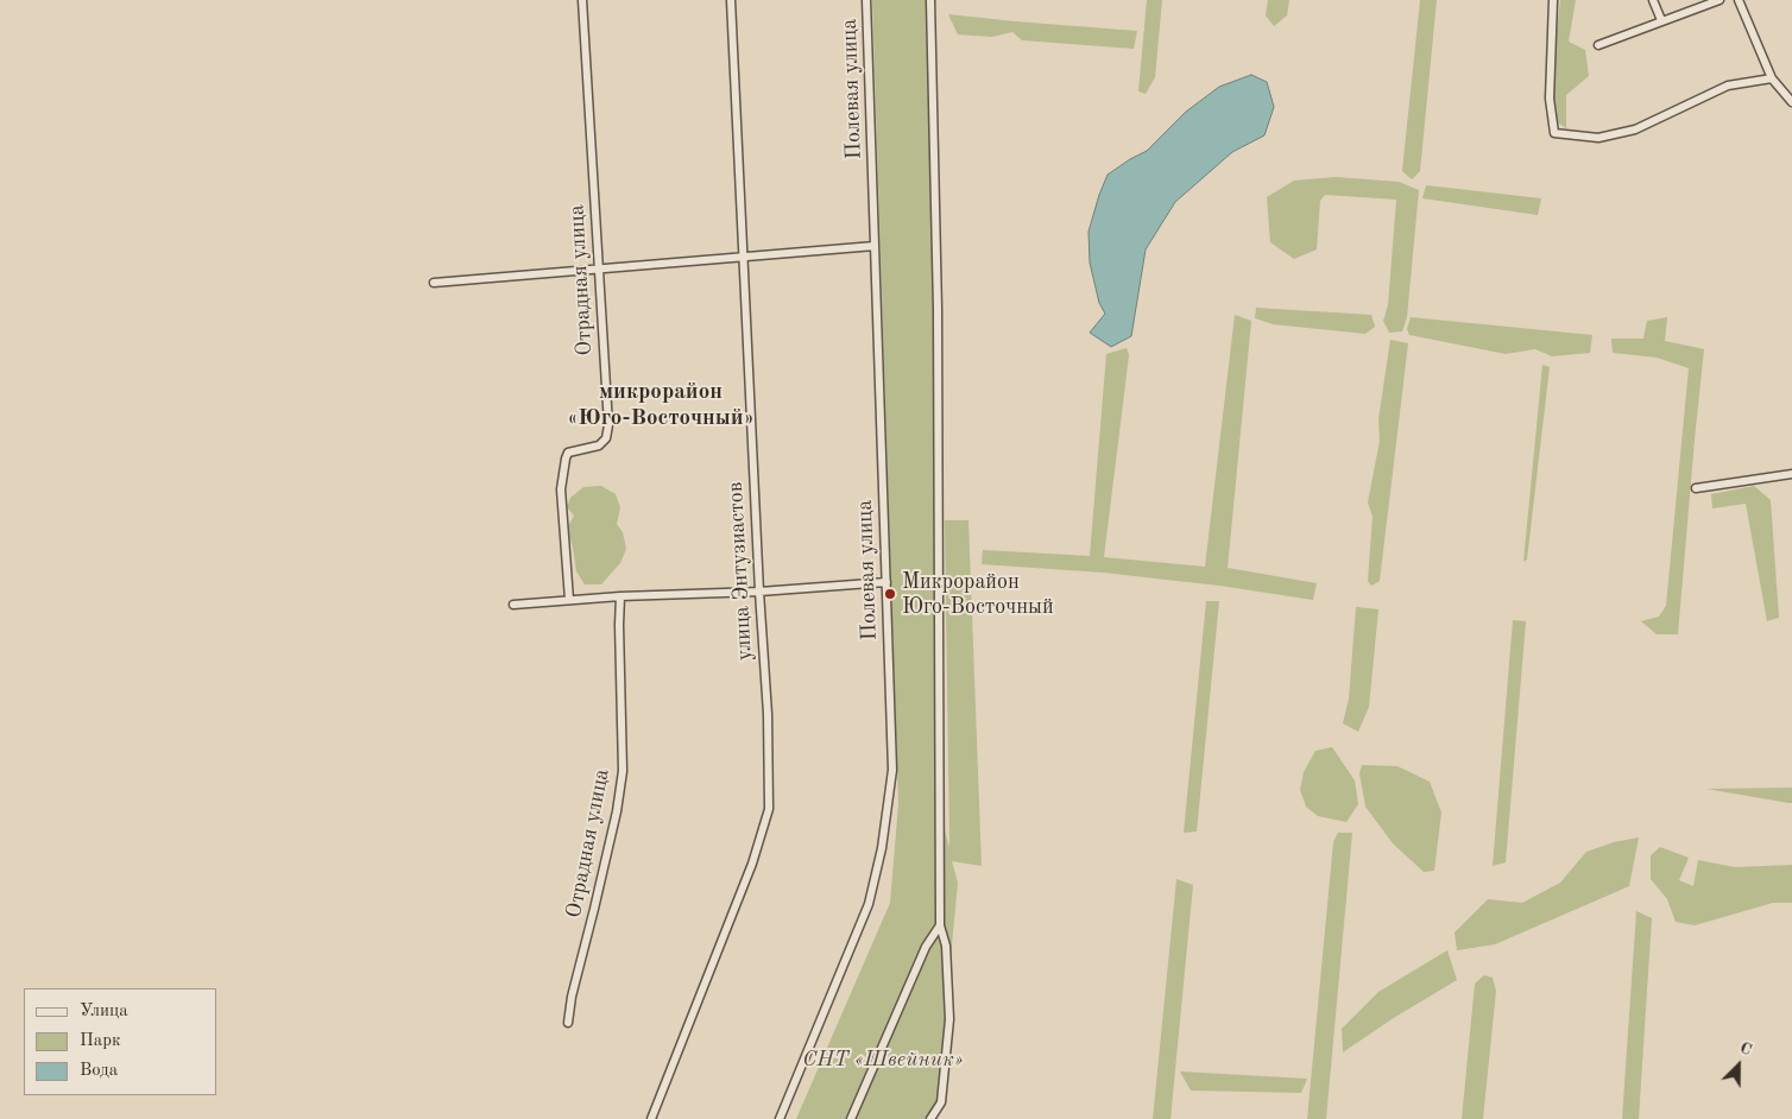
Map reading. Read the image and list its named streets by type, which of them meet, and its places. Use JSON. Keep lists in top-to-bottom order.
{
  "streets": {
    "street": ["Полевая улица", "Отрадная улица", "улица Энтузиастов"]
  },
  "districts": ["микрорайон «Юго-Восточный»"],
  "parks": ["СНТ «Швейник»"],
  "places": ["Микрорайон Юго-Восточный"],
  "legend": ["Улица", "Парк", "Вода"],
  "north": "top right"
}
